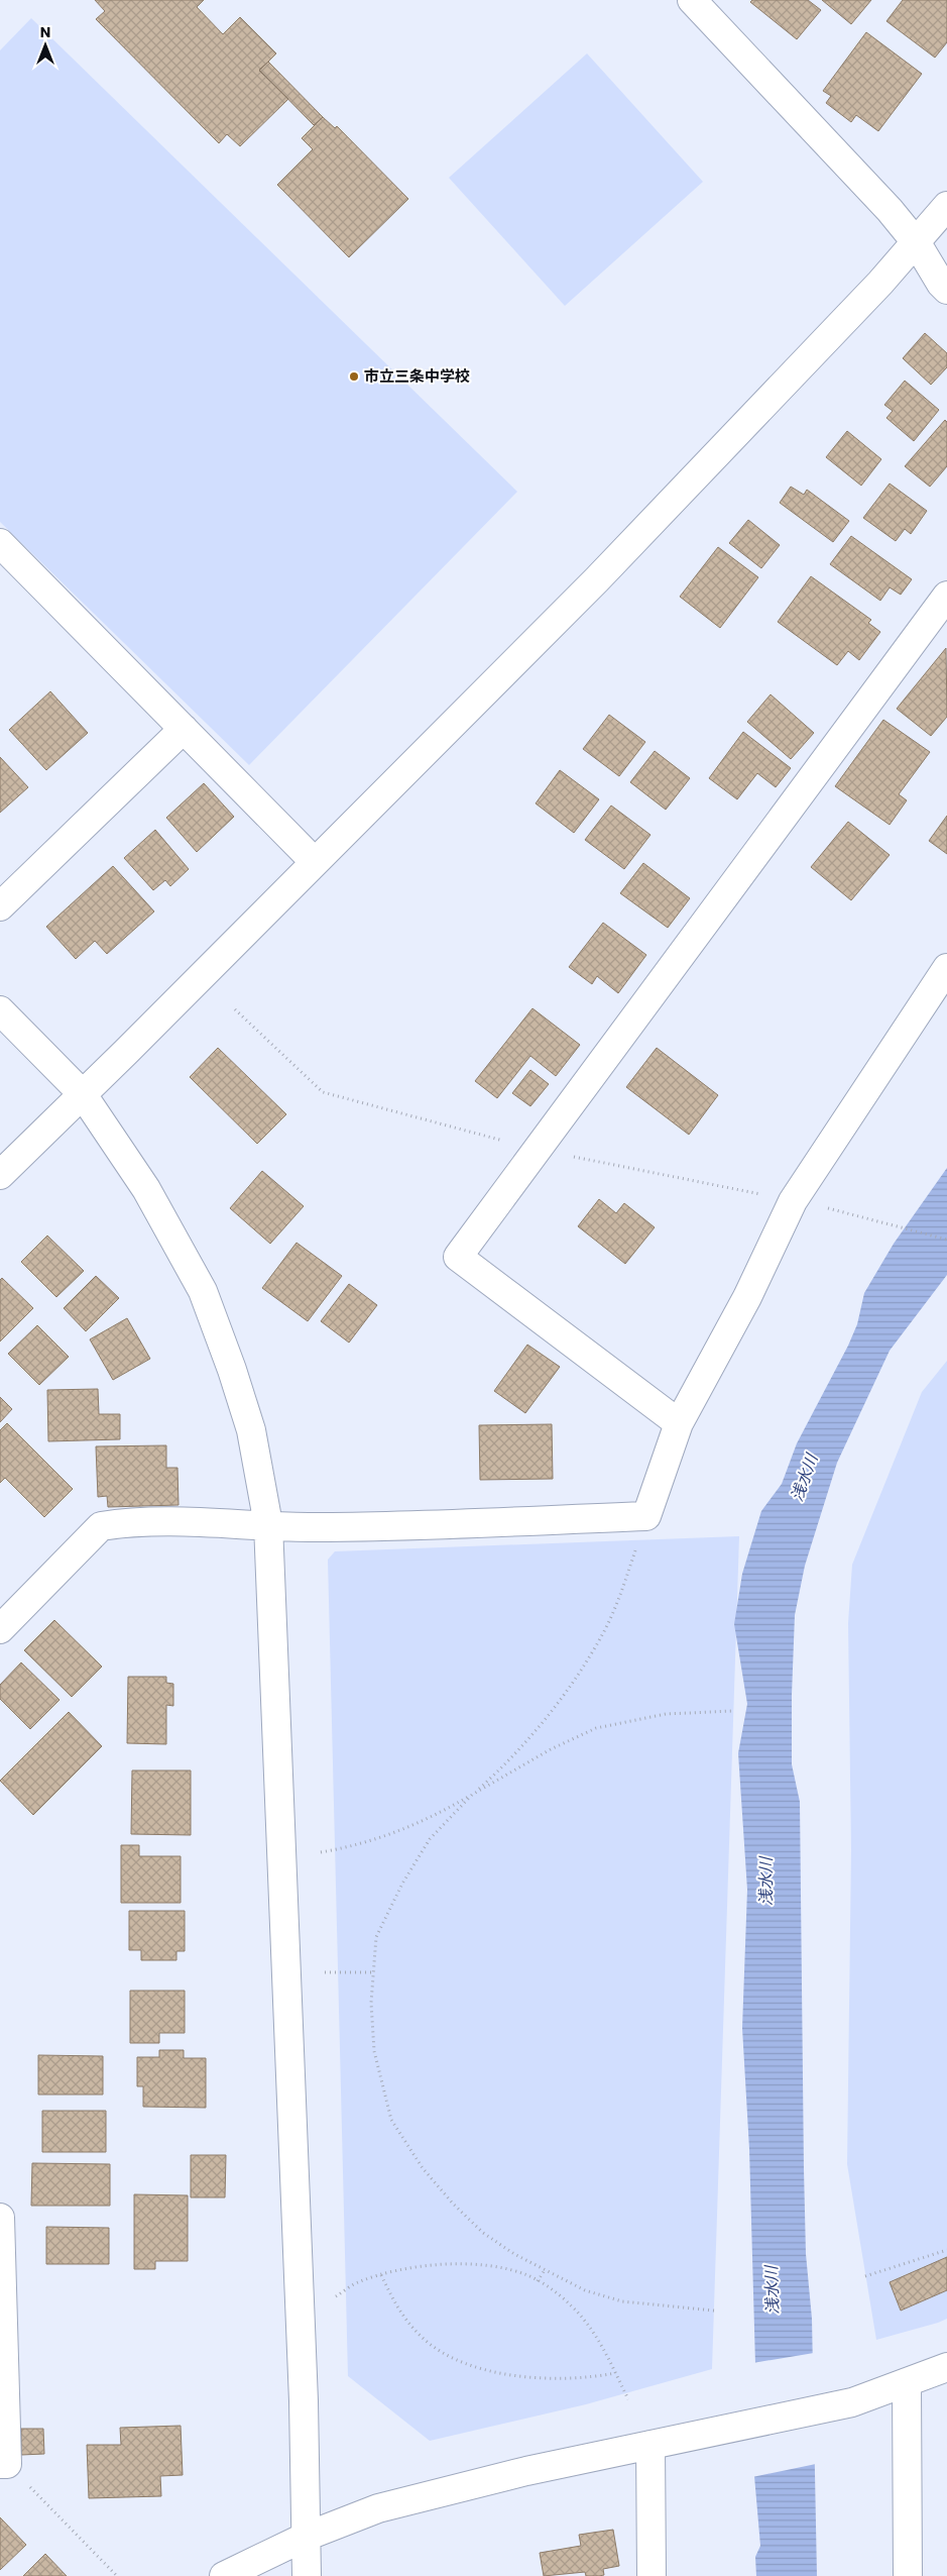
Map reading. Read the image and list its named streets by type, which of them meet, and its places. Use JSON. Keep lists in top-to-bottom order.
{
  "water": ["浅水川"],
  "places": ["市立三条中学校"],
  "north": "top"
}
